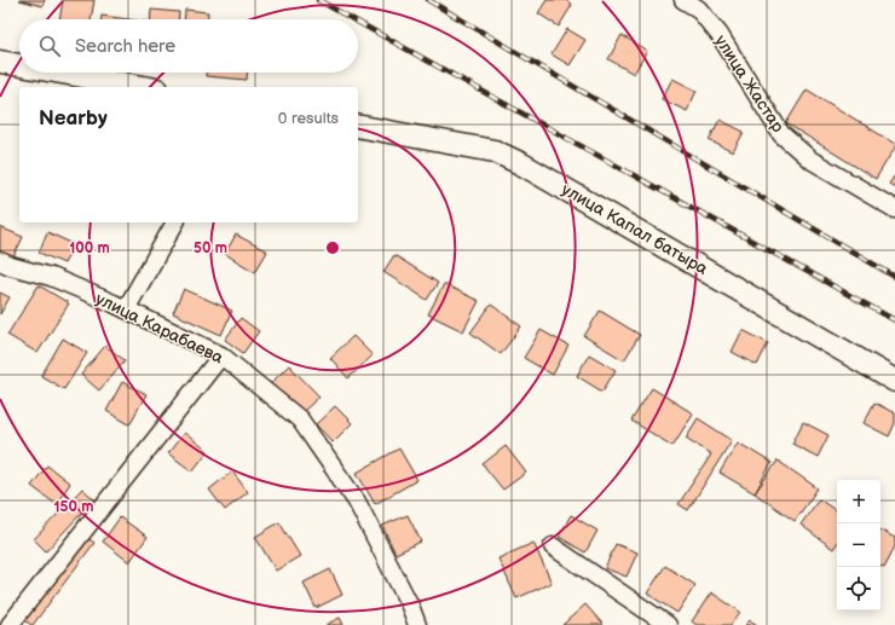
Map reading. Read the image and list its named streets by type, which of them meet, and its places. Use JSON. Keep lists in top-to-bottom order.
{
  "streets": {
    "main road": ["улица Капал батыра"],
    "street": ["улица Жастар", "улица Карабаева"]
  },
  "page": {
    "search": "Search here",
    "heading": ["Nearby", "0 results"],
    "map_buttons": ["+", "−"]
  },
  "rings": ["50 m", "100 m", "150 m"]
}
